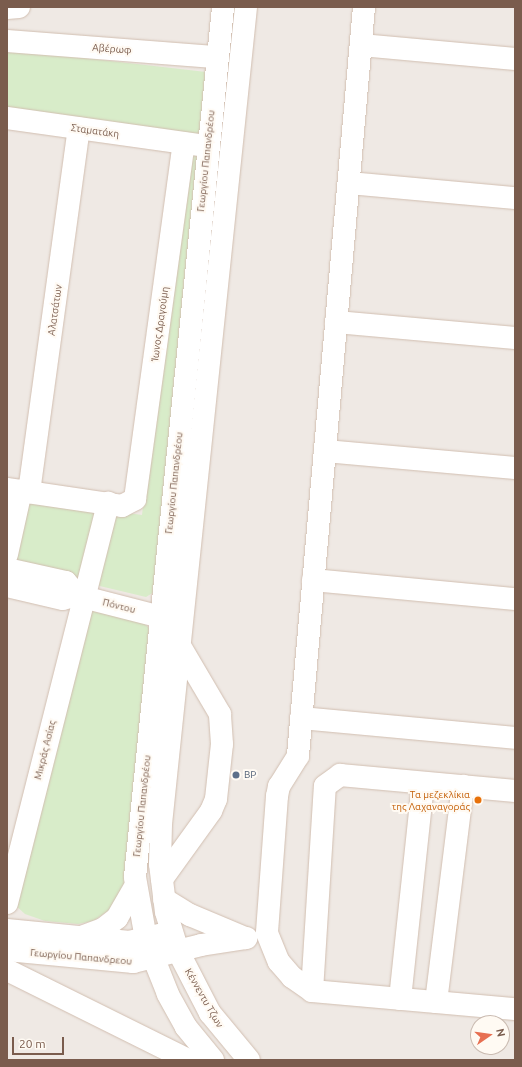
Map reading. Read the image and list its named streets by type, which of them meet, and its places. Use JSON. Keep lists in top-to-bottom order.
{
  "streets": {
    "street": [
      "Αβέρωφ",
      "Σταματάκη",
      "Γεωργίου Παπανδρέου",
      "Αλατσάτων",
      "Ίωνος Δραγούμη",
      "Πόντου",
      "Μικράς Ασίας",
      "Γεωργίου Παπανδρεου",
      "Κέννεντυ Τζων"
    ]
  },
  "crossings": [
    ["Αβέρωφ", "Γεωργίου Παπανδρέου"],
    ["Σταματάκη", "Γεωργίου Παπανδρέου"],
    ["Σταματάκη", "Αλατσάτων"],
    ["Σταματάκη", "Ίωνος Δραγούμη"],
    ["Γεωργίου Παπανδρέου", "Πόντου"],
    ["Γεωργίου Παπανδρέου", "Γεωργίου Παπανδρεου"],
    ["Ίωνος Δραγούμη", "Μικράς Ασίας"],
    ["Πόντου", "Μικράς Ασίας"],
    ["Γεωργίου Παπανδρεου", "Κέννεντυ Τζων"]
  ],
  "places": ["BP", "Τα μεζεκλίκια της Λαχαναγοράς"],
  "scale_bar": "20 m",
  "north": "right"
}
